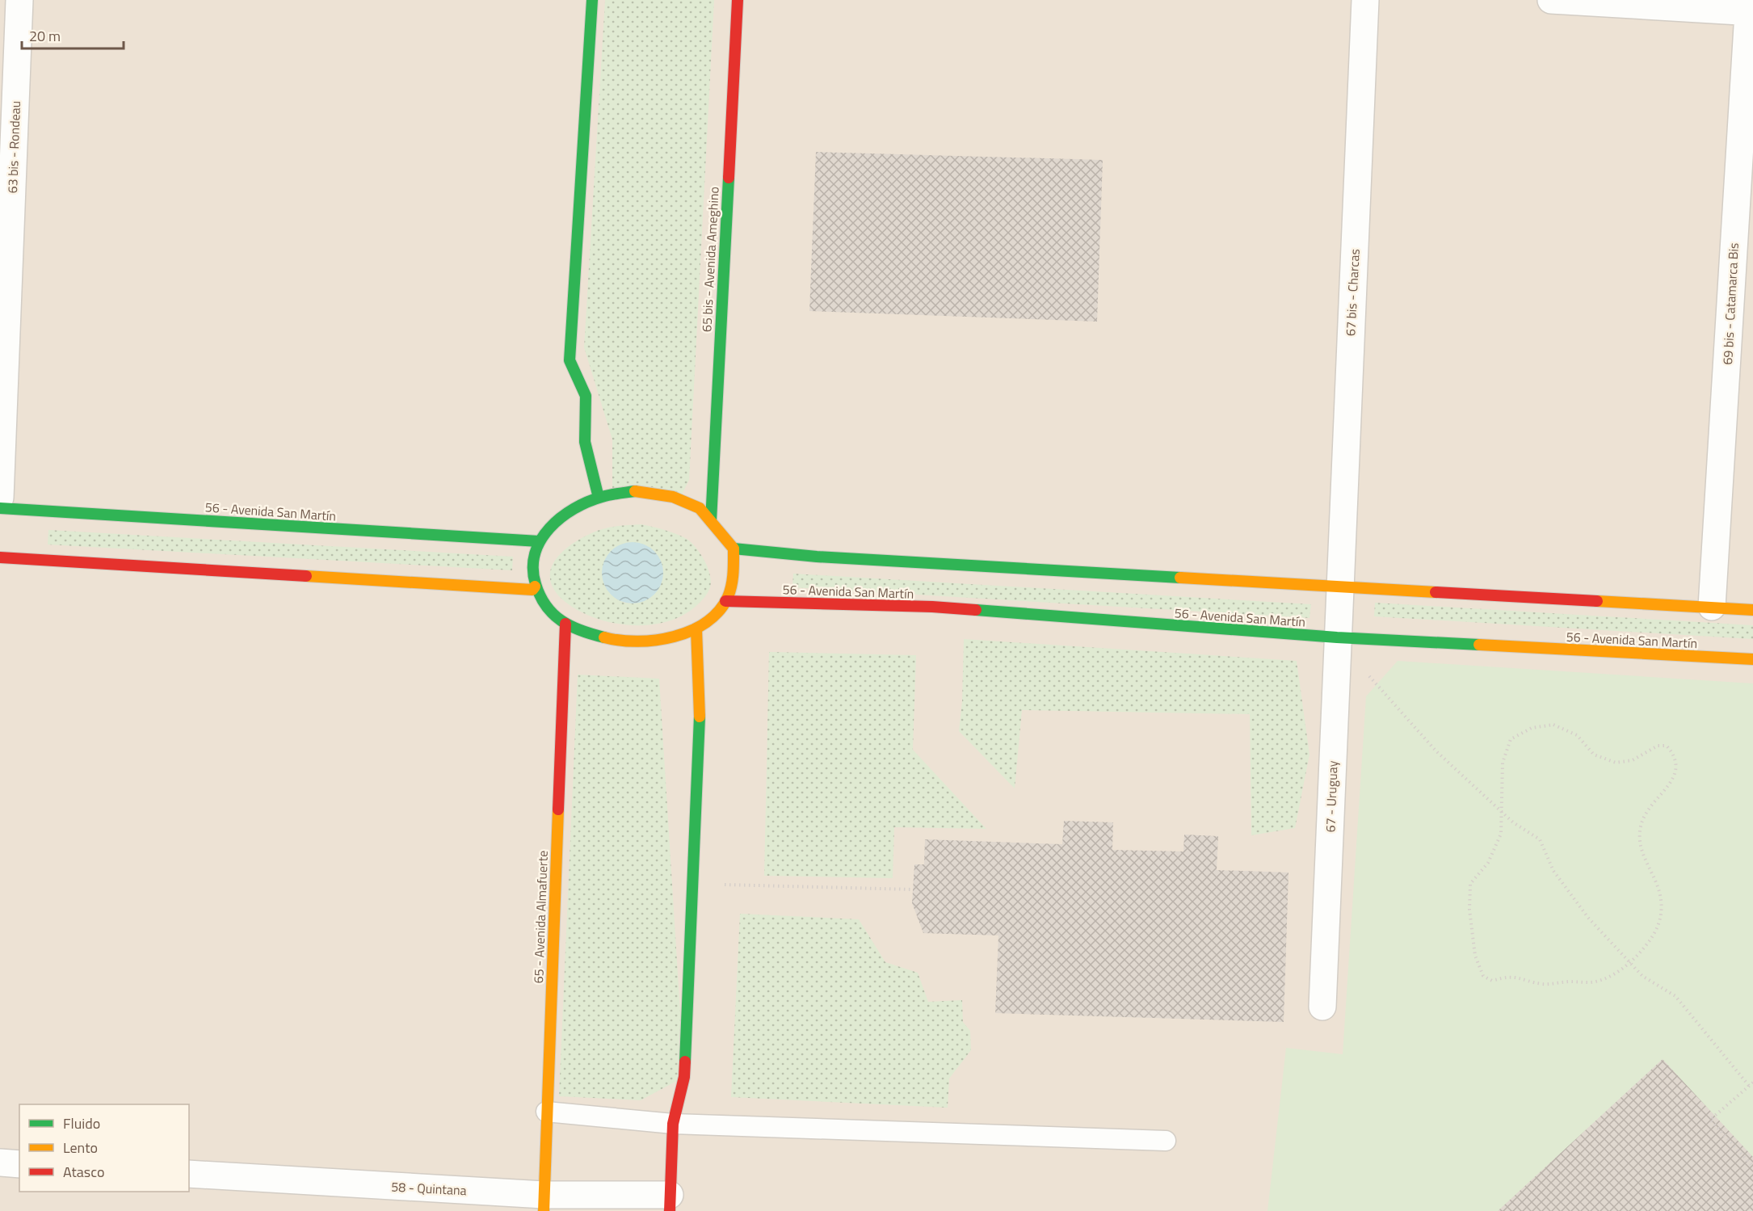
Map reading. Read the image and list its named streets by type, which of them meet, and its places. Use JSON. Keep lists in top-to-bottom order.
{
  "streets": {
    "main road": ["65 bis - Avenida Ameghino", "56 - Avenida San Martín", "65 - Avenida Almafuerte"],
    "street": [
      "63 bis - Rondeau",
      "67 bis - Charcas",
      "69 bis - Catamarca Bis",
      "67 - Uruguay",
      "58 - Quintana"
    ]
  },
  "crossings": [
    ["67 bis - Charcas", "67 - Uruguay"],
    ["56 - Avenida San Martín", "67 - Uruguay"],
    ["65 - Avenida Almafuerte", "58 - Quintana"]
  ],
  "legend": ["Fluido", "Lento", "Atasco"],
  "scale_bar": "20 m"
}
